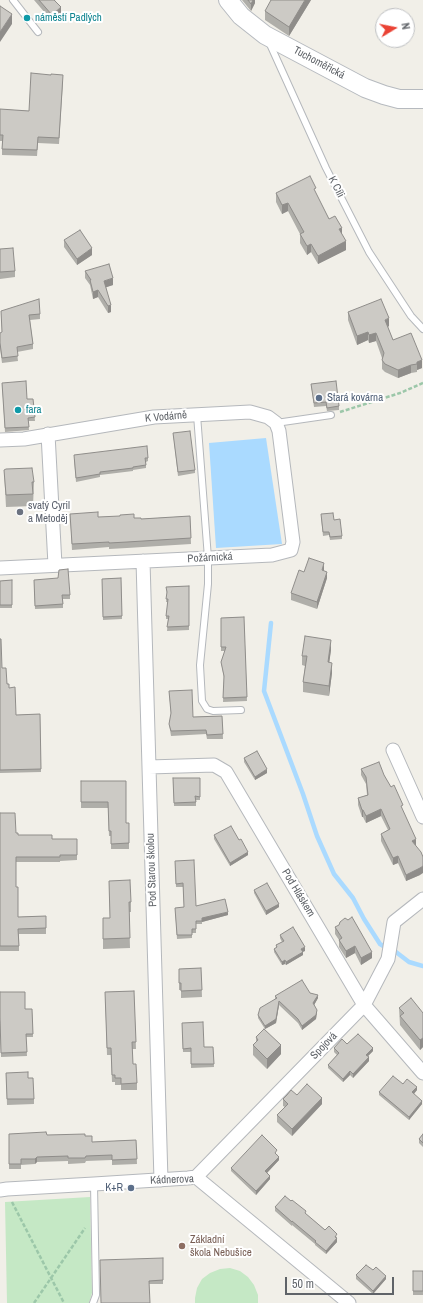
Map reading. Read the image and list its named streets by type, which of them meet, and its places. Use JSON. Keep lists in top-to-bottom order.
{
  "streets": {
    "street": [
      "Tuchoměřická",
      "K Vodárně",
      "Požárnická",
      "Pod Starou školou",
      "Pod Hláskem",
      "Spojová",
      "Kádnerova"
    ],
    "lane": ["K Cíli"]
  },
  "crossings": [
    ["Tuchoměřická", "K Cíli"],
    ["K Vodárně", "Požárnická"],
    ["Požárnická", "Pod Starou školou"],
    ["Pod Starou školou", "Pod Hláskem"],
    ["Pod Starou školou", "Kádnerova"],
    ["Pod Hláskem", "Spojová"],
    ["Spojová", "Kádnerova"]
  ],
  "places": [
    "náměstí Padlých",
    "Stará kovárna",
    "fara",
    "svatý Cyril a Metoděj",
    "K+R",
    "Základní škola Nebušice"
  ],
  "scale_bar": "50 m",
  "north": "right"
}
